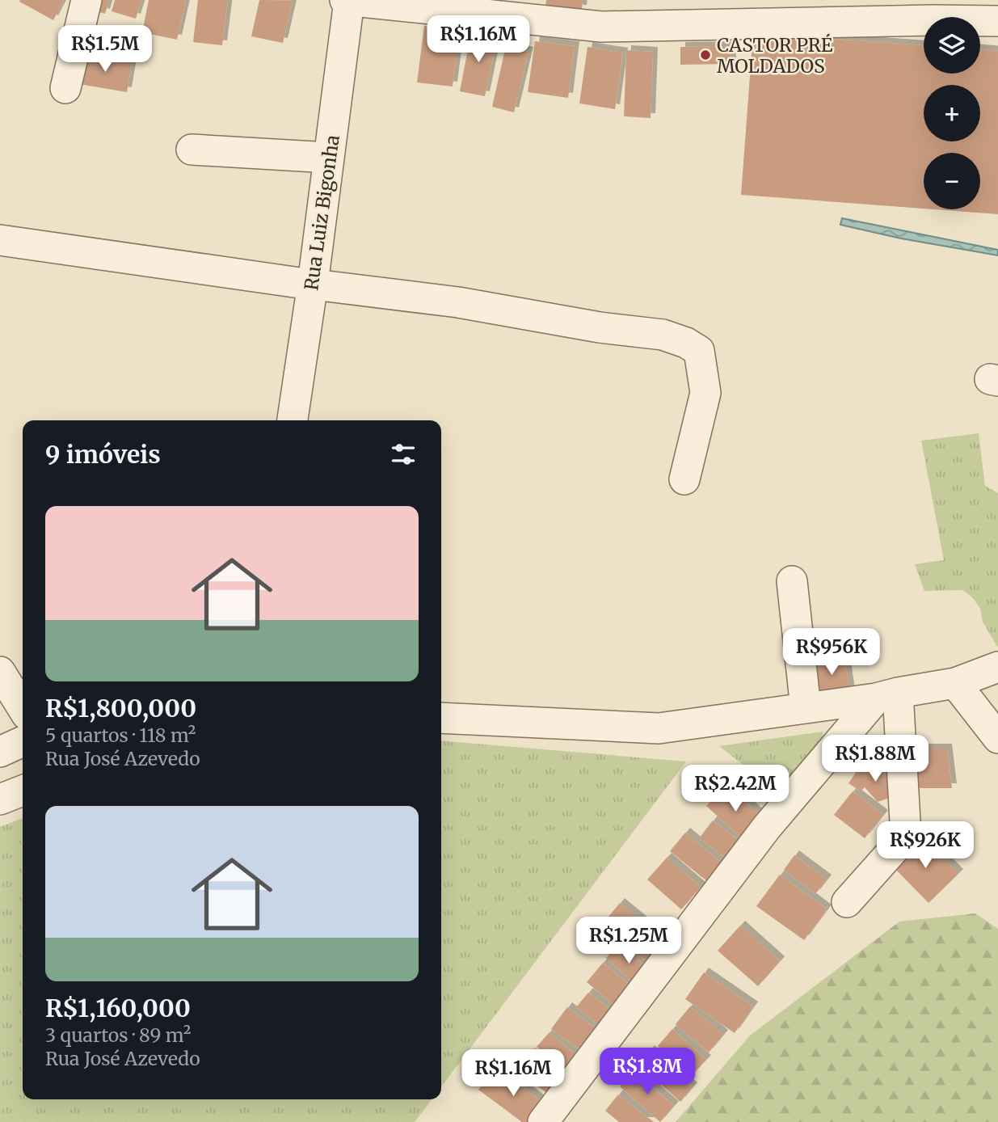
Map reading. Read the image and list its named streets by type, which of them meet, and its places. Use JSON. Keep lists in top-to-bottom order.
{
  "streets": {
    "street": ["Rua Luiz Bigonha"]
  },
  "places": ["CASTOR PRÉ MOLDADOS"],
  "page": {
    "price": [
      "R$1.16M",
      "R$1.5M",
      "R$956K",
      "R$1.88M",
      "R$2.42M",
      "R$926K",
      "R$1.25M",
      "R$1.8M",
      "R$1.16M"
    ],
    "map_buttons": ["+", "−"],
    "heading": "9 imóveis",
    "list": [
      {
        "name": "R$1,800,000",
        "note": "5 quartos · 118 m² · Rua José Azevedo"
      },
      {
        "name": "R$1,160,000",
        "note": "3 quartos · 89 m² · Rua José Azevedo"
      }
    ]
  }
}
